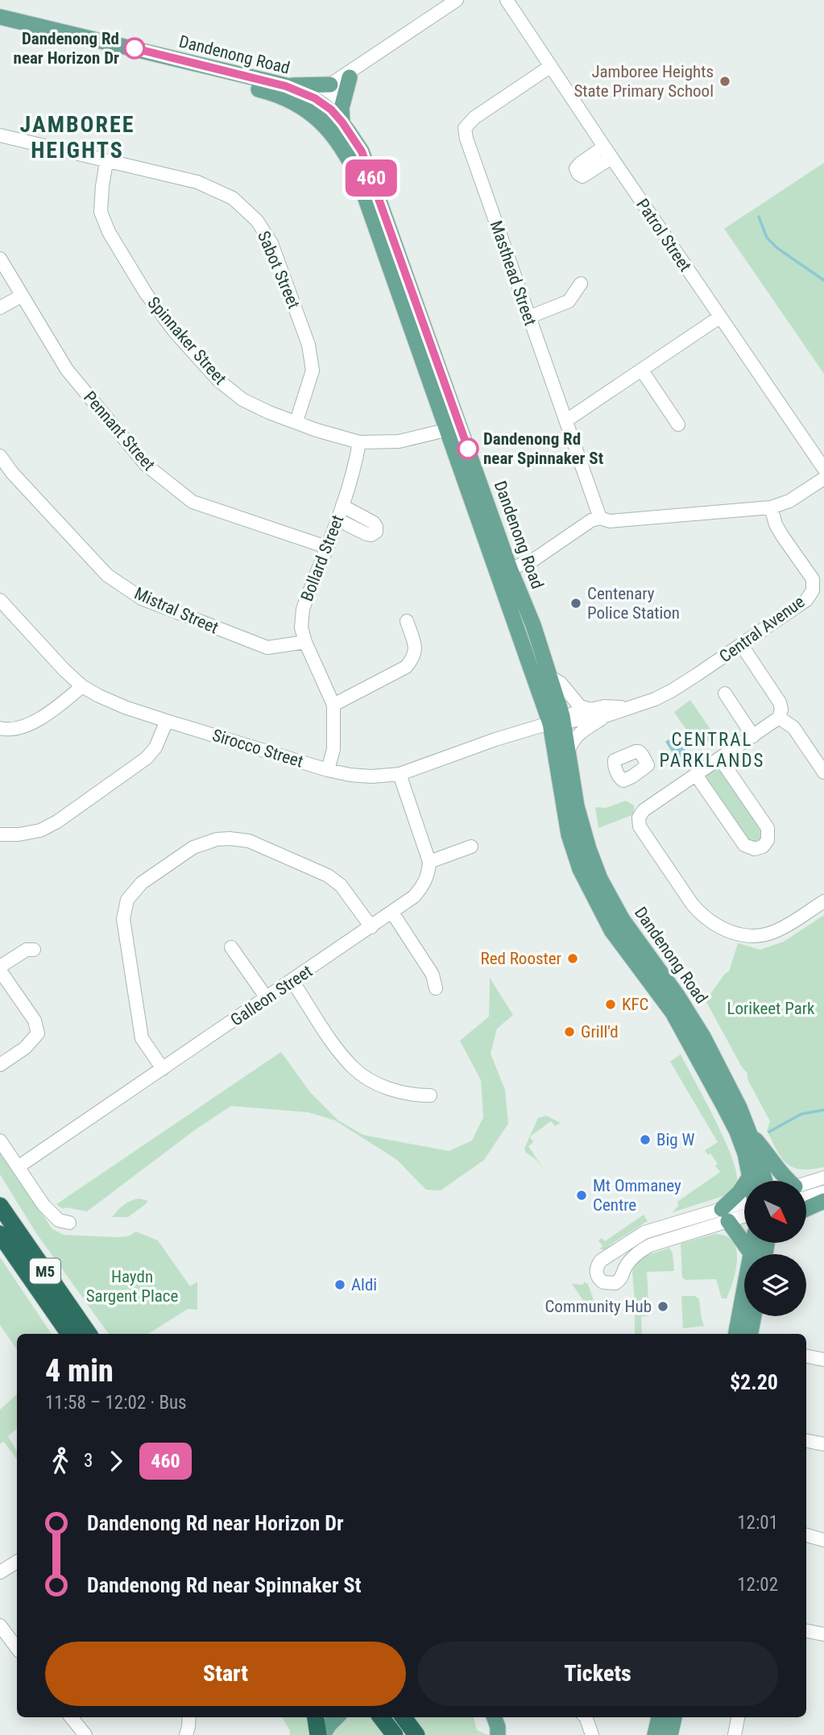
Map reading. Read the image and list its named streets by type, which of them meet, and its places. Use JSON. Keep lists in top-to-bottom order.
{
  "streets": {
    "highway": ["M5"],
    "main road": ["Dandenong Road"],
    "street": [
      "Patrol Street",
      "Sabot Street",
      "Masthead Street",
      "Spinnaker Street",
      "Pennant Street",
      "Bollard Street",
      "Mistral Street",
      "Central Avenue",
      "Sirocco Street",
      "Galleon Street"
    ]
  },
  "crossings": [
    ["Dandenong Road", "Spinnaker Street"],
    ["Dandenong Road", "Central Avenue"],
    ["Dandenong Road", "Sirocco Street"],
    ["Patrol Street", "Masthead Street"],
    ["Sabot Street", "Spinnaker Street"],
    ["Spinnaker Street", "Bollard Street"],
    ["Pennant Street", "Bollard Street"],
    ["Bollard Street", "Mistral Street"],
    ["Bollard Street", "Sirocco Street"],
    ["Central Avenue", "Sirocco Street"]
  ],
  "districts": ["JAMBOREE HEIGHTS", "CENTRAL PARKLANDS"],
  "parks": ["Lorikeet Park", "Haydn Sargent Place"],
  "places": [
    "Dandenong Rd near Horizon Dr",
    "Jamboree Heights State Primary School",
    "Dandenong Rd near Spinnaker St",
    "Centenary Police Station",
    "Red Rooster",
    "KFC",
    "Grill'd",
    "Big W",
    "Mt Ommaney Centre",
    "Aldi",
    "Community Hub"
  ],
  "lines": ["bus line 460"],
  "north": "bottom right",
  "page": {
    "on_map": "460",
    "heading": ["4 min", "11:58 – 12:02 · Bus", "$2.20"],
    "legs": ["3", "460"],
    "list": [
      {
        "name": "Dandenong Rd near Horizon Dr",
        "value": "12:01"
      },
      {
        "name": "Dandenong Rd near Spinnaker St",
        "value": "12:02"
      }
    ],
    "buttons": ["Start", "Tickets"]
  }
}
